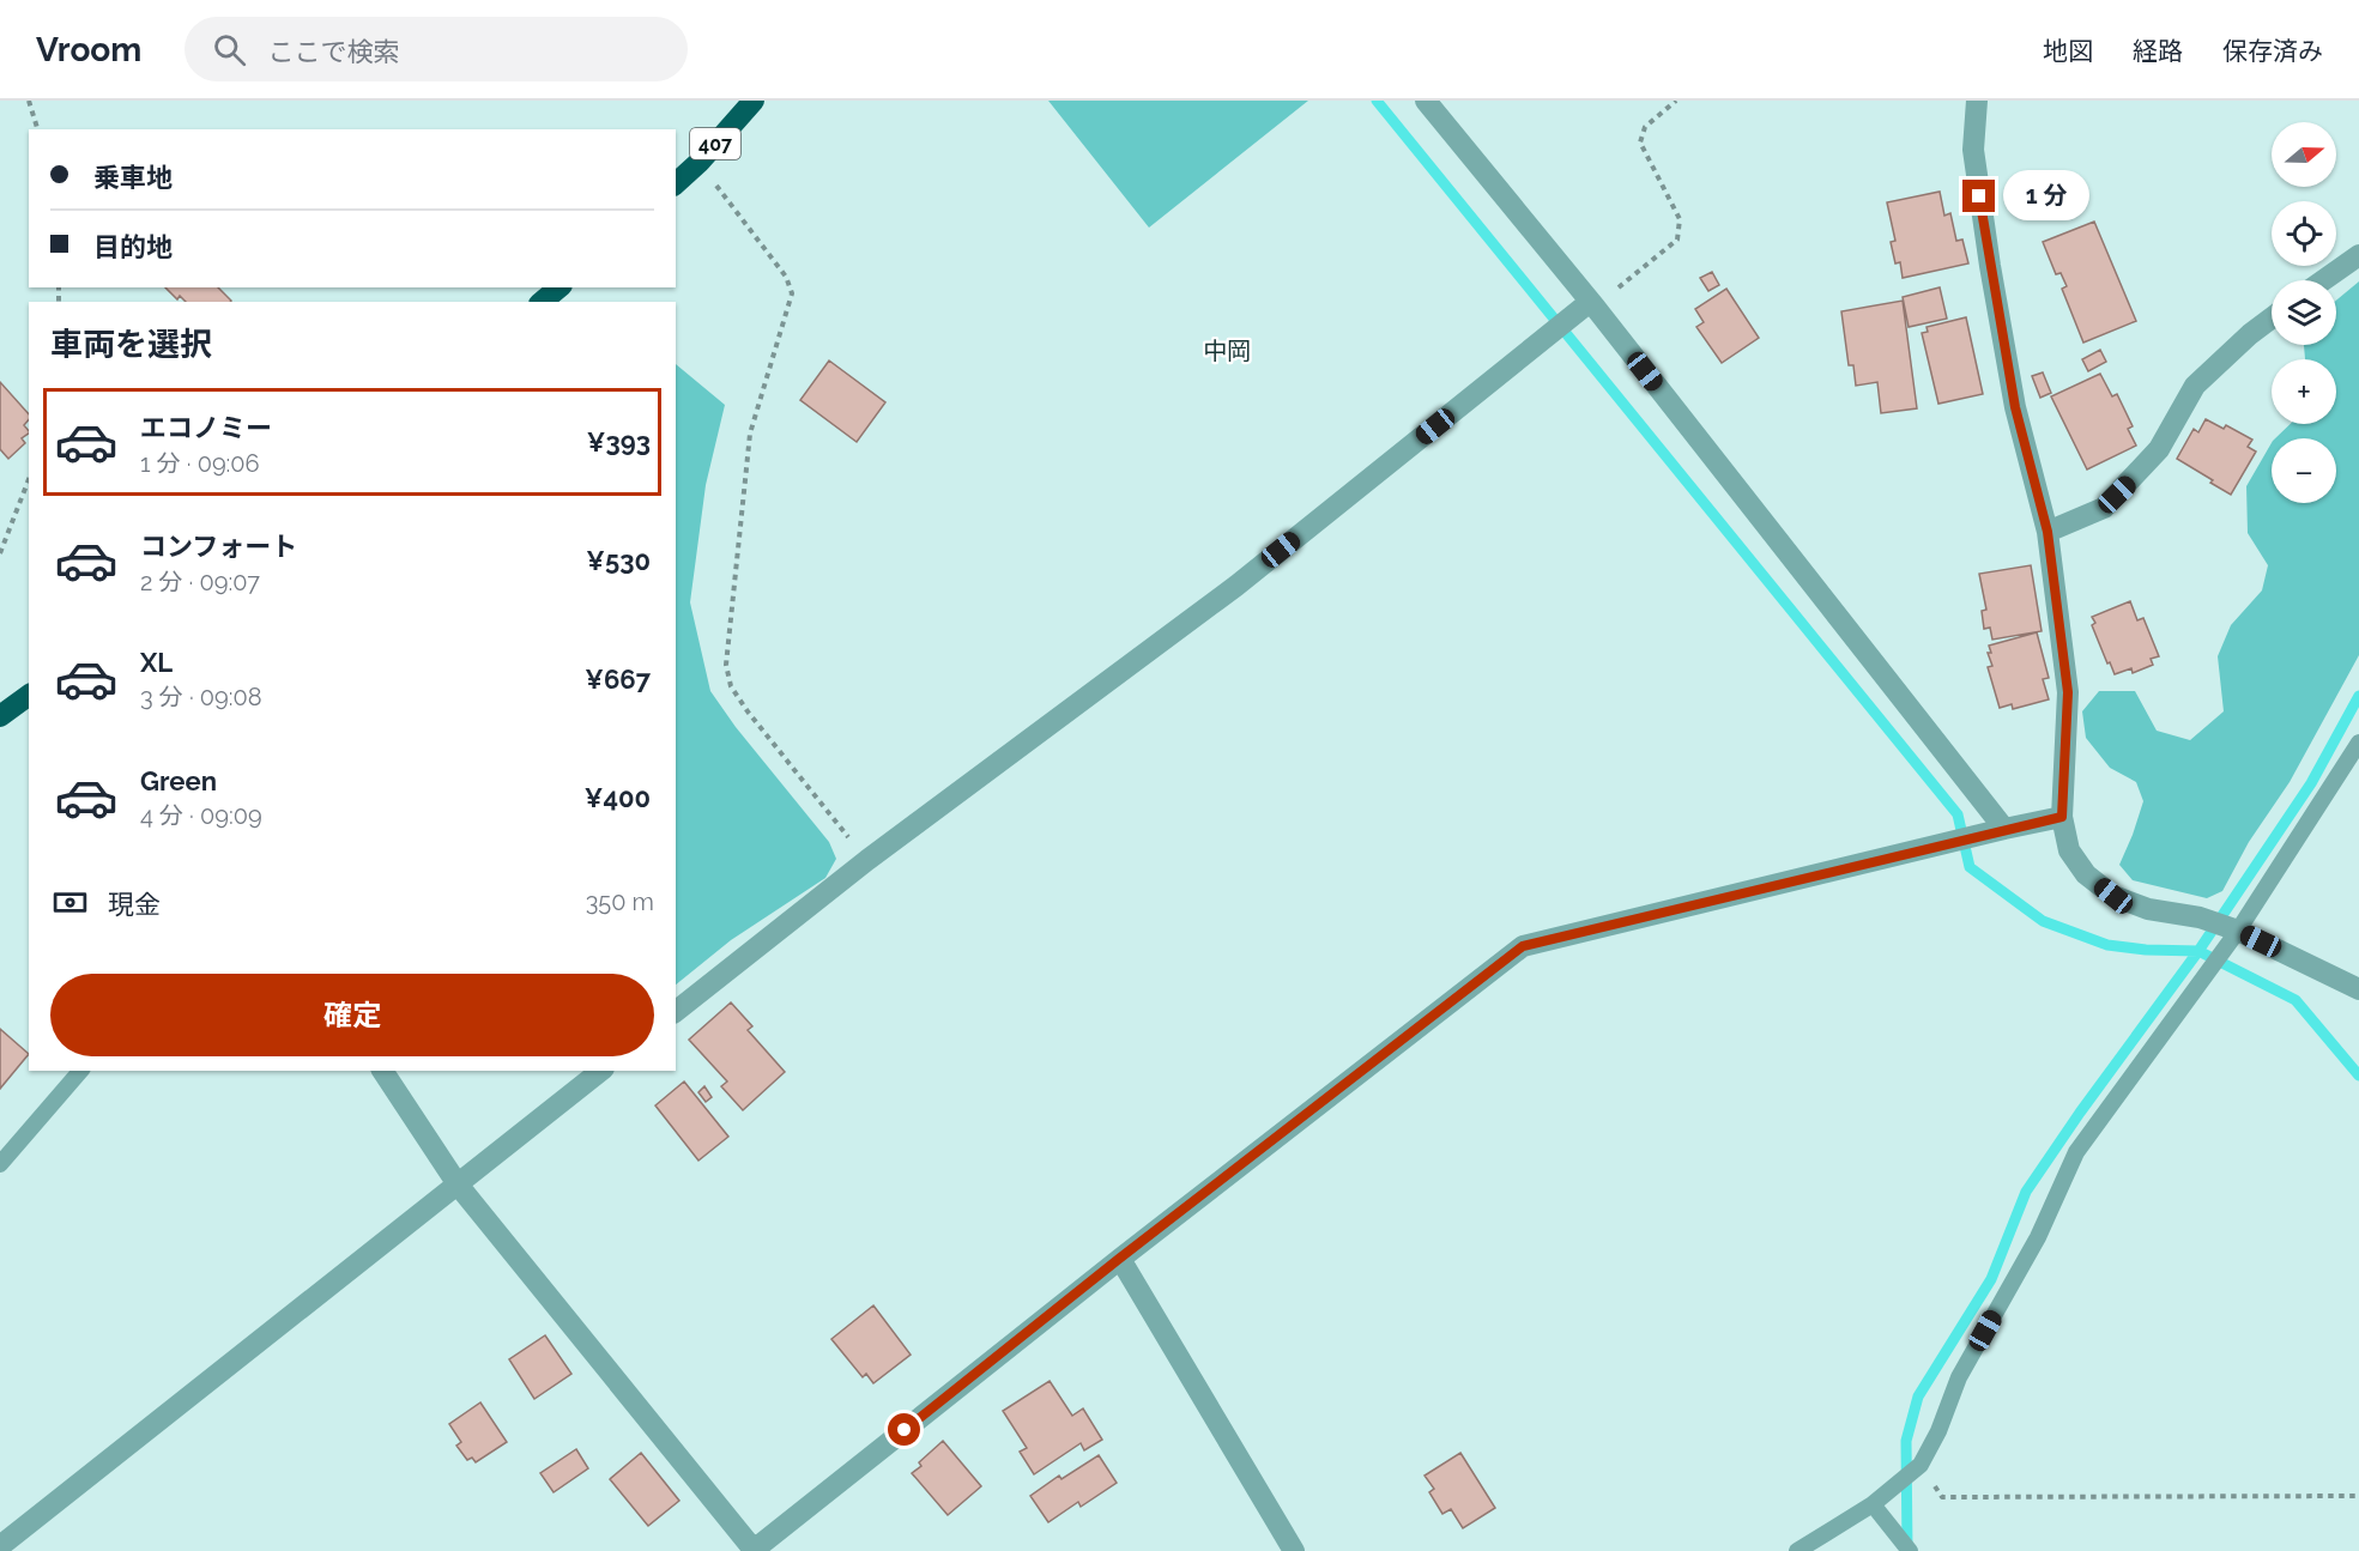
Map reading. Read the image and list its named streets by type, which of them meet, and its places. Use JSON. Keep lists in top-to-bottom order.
{
  "streets": {
    "highway": ["407"]
  },
  "districts": ["中岡"],
  "north": "right",
  "page": {
    "header": "Vroom",
    "search": "ここで検索",
    "nav": ["地図", "経路", "保存済み"],
    "map_buttons": ["+", "−"],
    "banner": ["乗車地", "目的地"],
    "bubble": "1 分",
    "heading": "車両を選択",
    "list": [
      {
        "name": "エコノミー",
        "note": "1 分 · 09:06",
        "value": "¥393"
      },
      {
        "name": "コンフォート",
        "note": "2 分 · 09:07",
        "value": "¥530"
      },
      {
        "name": "XL",
        "note": "3 分 · 09:08",
        "value": "¥667"
      },
      {
        "name": "Green",
        "note": "4 分 · 09:09",
        "value": "¥400"
      }
    ],
    "pay": ["現金", "350 m"],
    "buttons": "確定"
  }
}
